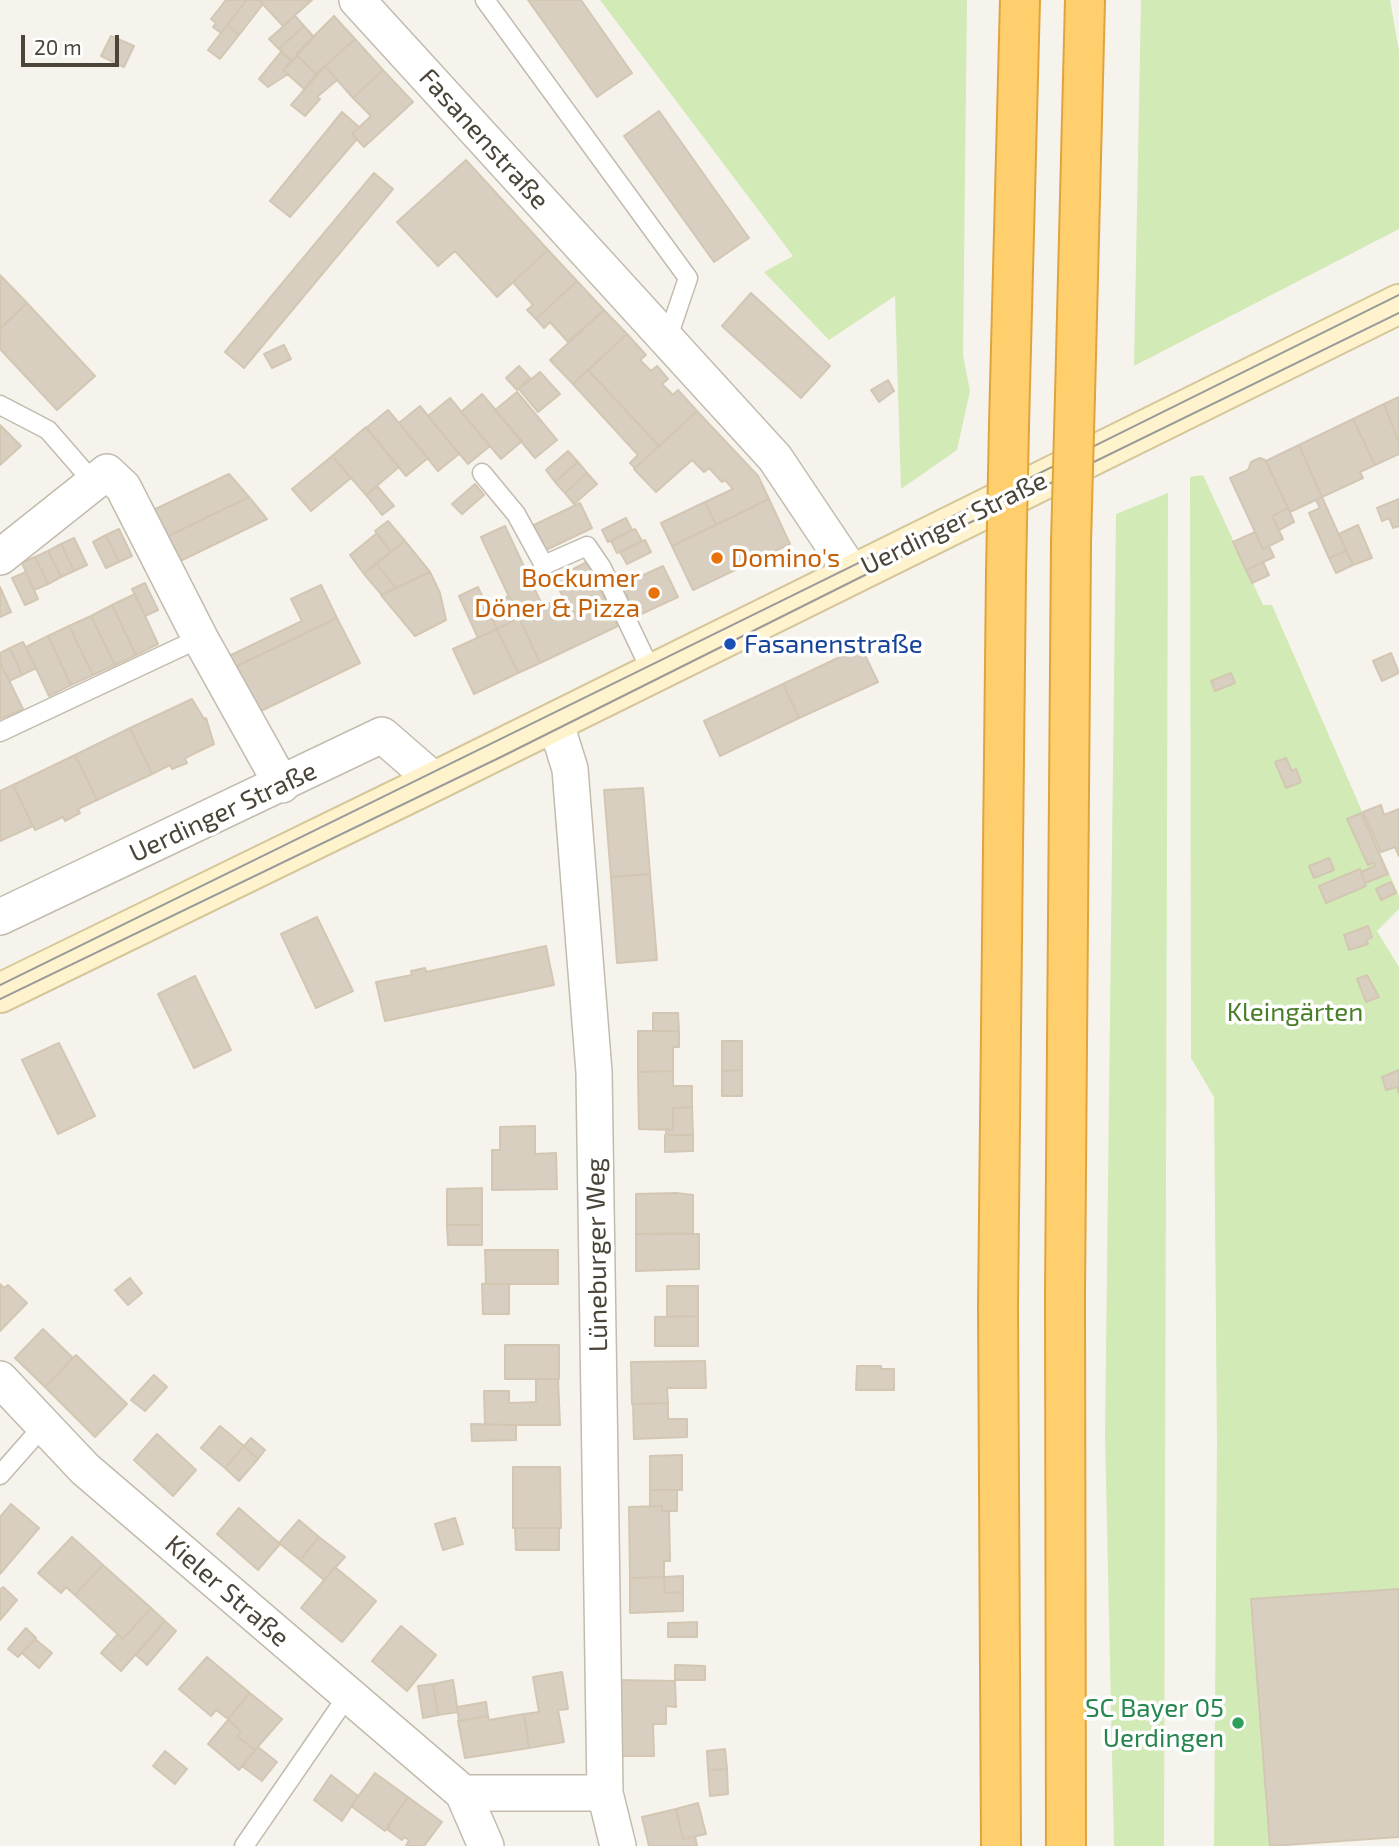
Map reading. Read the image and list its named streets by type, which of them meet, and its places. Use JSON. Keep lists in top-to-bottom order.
{
  "streets": {
    "street": [
      "Fasanenstraße",
      "Uerdinger Straße",
      "Lüneburger Weg",
      "Kieler Straße"
    ]
  },
  "crossings": [
    ["Fasanenstraße", "Uerdinger Straße"],
    ["Uerdinger Straße", "Lüneburger Weg"]
  ],
  "parks": ["Kleingärten"],
  "places": [
    "Domino's",
    "Bockumer Döner & Pizza",
    "Fasanenstraße",
    "SC Bayer 05 Uerdingen"
  ],
  "scale_bar": "20 m"
}
